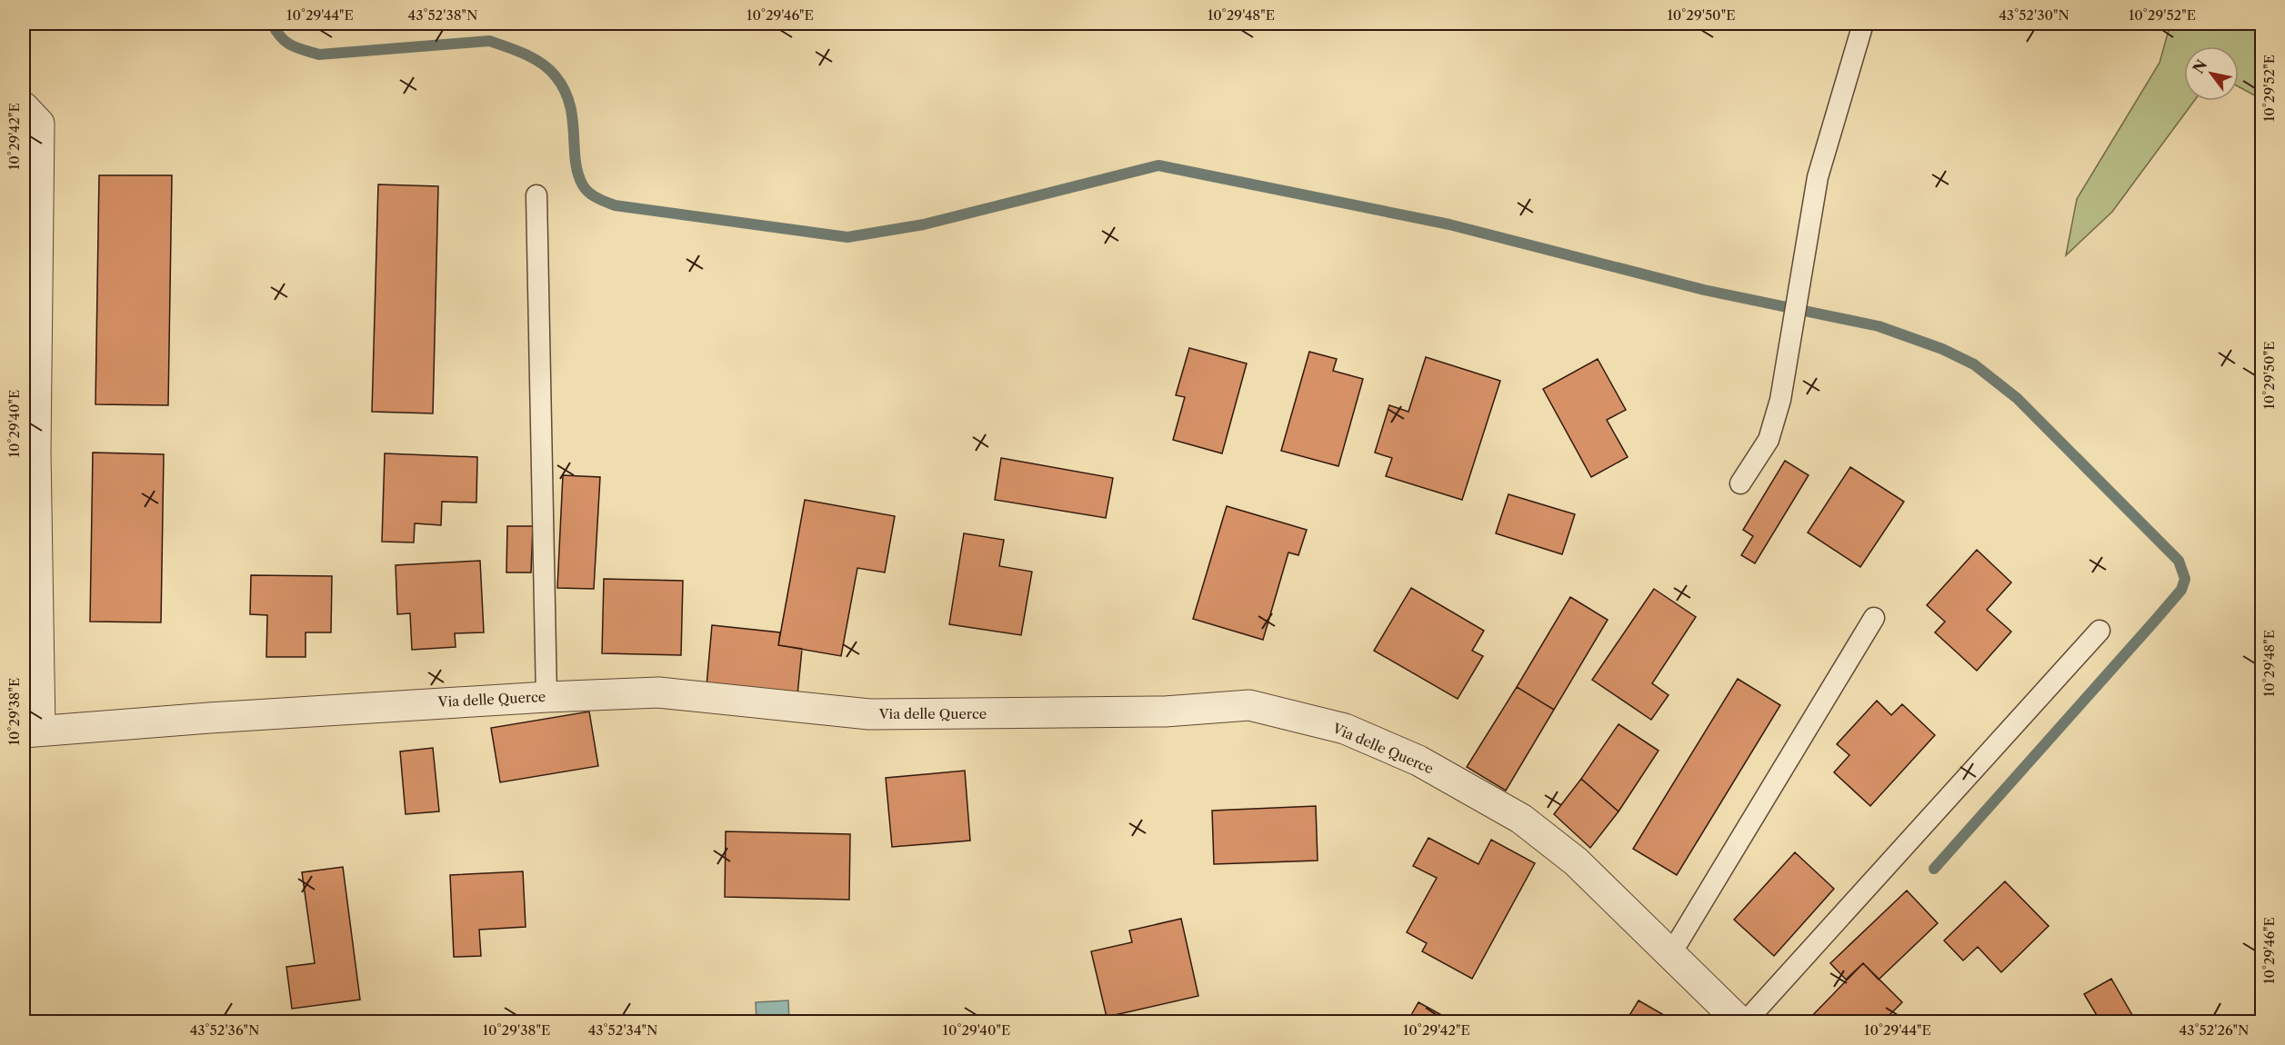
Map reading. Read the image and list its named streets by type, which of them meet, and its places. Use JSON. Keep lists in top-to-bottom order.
{
  "streets": {
    "street": ["Via delle Querce"]
  },
  "north": "top left",
  "coordinates": [
    "10°29'44\"E",
    "43°52'38\"N",
    "10°29'46\"E",
    "10°29'48\"E",
    "10°29'50\"E",
    "43°52'30\"N",
    "10°29'52\"E",
    "10°29'42\"E",
    "10°29'40\"E",
    "10°29'38\"E",
    "43°52'36\"N",
    "43°52'34\"N",
    "43°52'26\"N"
  ]
}
